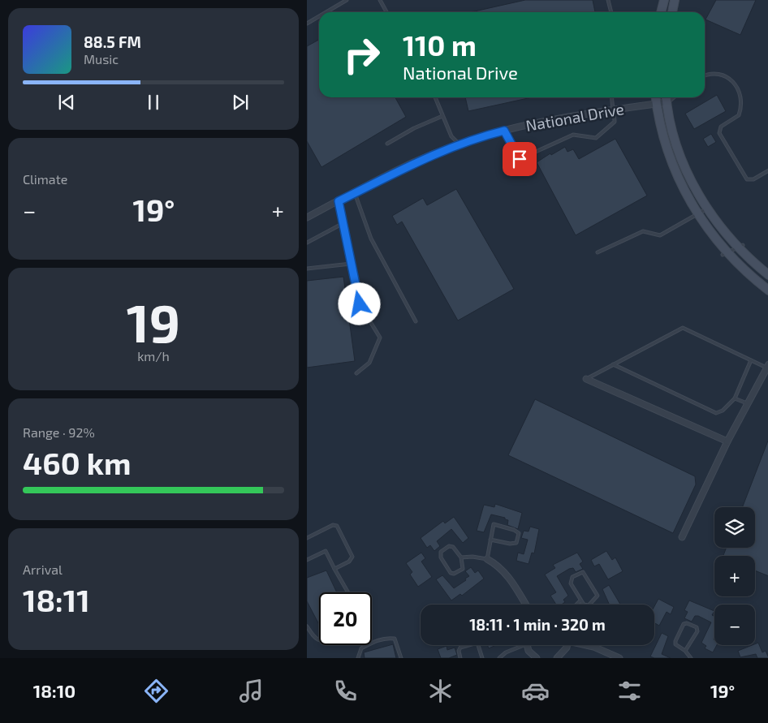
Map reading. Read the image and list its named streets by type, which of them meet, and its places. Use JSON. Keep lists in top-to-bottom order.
{
  "streets": {
    "street": ["National Drive"]
  },
  "page": {
    "turn": ["110 m", "National Drive"],
    "song": ["88.5 FM", "Music"],
    "tile": [
      "Climate",
      ["19", "km/h"],
      ["Range · 92%", "460 km"],
      ["Arrival", "18:11"]
    ],
    "heat": ["−", "19°", "+"],
    "map_buttons": ["+", "−"],
    "limit": "20",
    "trip": "18:11 · 1 min · 320 m",
    "tabs": ["18:10", "19°"]
  }
}
